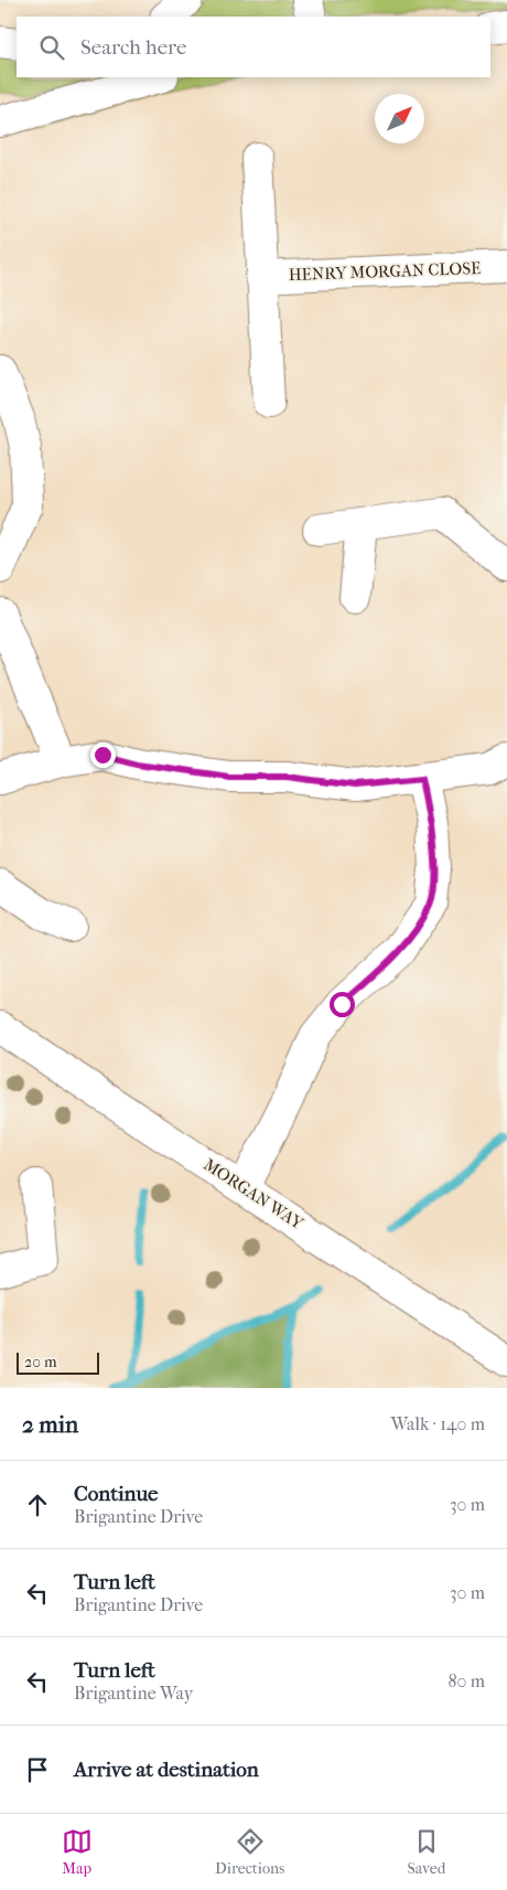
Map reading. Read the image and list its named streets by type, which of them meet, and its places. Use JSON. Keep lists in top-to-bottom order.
{
  "streets": {
    "street": ["HENRY MORGAN CLOSE", "MORGAN WAY"]
  },
  "scale_bar": "20 m",
  "north": "top right",
  "page": {
    "search": "Search here",
    "scale": "20 m",
    "heading": ["2 min", "Walk · 140 m"],
    "list": [
      ["Continue", "Brigantine Drive", "30 m"],
      ["Turn left", "Brigantine Drive", "30 m"],
      ["Turn left", "Brigantine Way", "80 m"],
      "Arrive at destination"
    ],
    "nav": ["Map", "Directions", "Saved"]
  }
}
